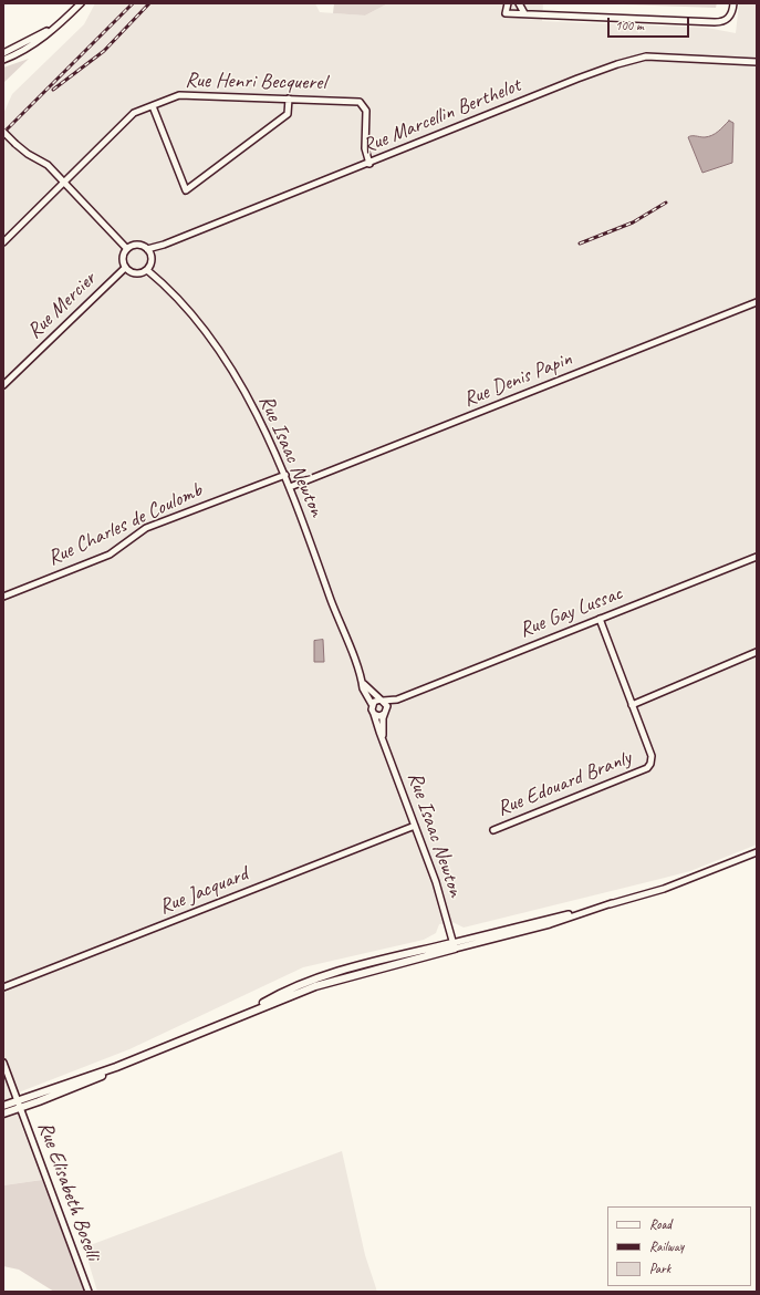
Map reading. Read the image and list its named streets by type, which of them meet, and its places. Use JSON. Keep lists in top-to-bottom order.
{
  "streets": {
    "street": [
      "Rue Henri Becquerel",
      "Rue Marcellin Berthelot",
      "Rue Mercier",
      "Rue Denis Papin",
      "Rue Isaac Newton",
      "Rue Charles de Coulomb",
      "Rue Gay Lussac",
      "Rue Edouard Branly",
      "Rue Jacquard",
      "Rue Elisabeth Boselli"
    ]
  },
  "crossings": [
    ["Rue Henri Becquerel", "Rue Marcellin Berthelot"],
    ["Rue Marcellin Berthelot", "Rue Mercier"],
    ["Rue Marcellin Berthelot", "Rue Isaac Newton"],
    ["Rue Mercier", "Rue Isaac Newton"],
    ["Rue Denis Papin", "Rue Isaac Newton"],
    ["Rue Isaac Newton", "Rue Charles de Coulomb"],
    ["Rue Isaac Newton", "Rue Gay Lussac"],
    ["Rue Isaac Newton", "Rue Jacquard"],
    ["Rue Gay Lussac", "Rue Edouard Branly"]
  ],
  "legend": ["Road", "Railway", "Park"],
  "scale_bar": "100 m"
}
